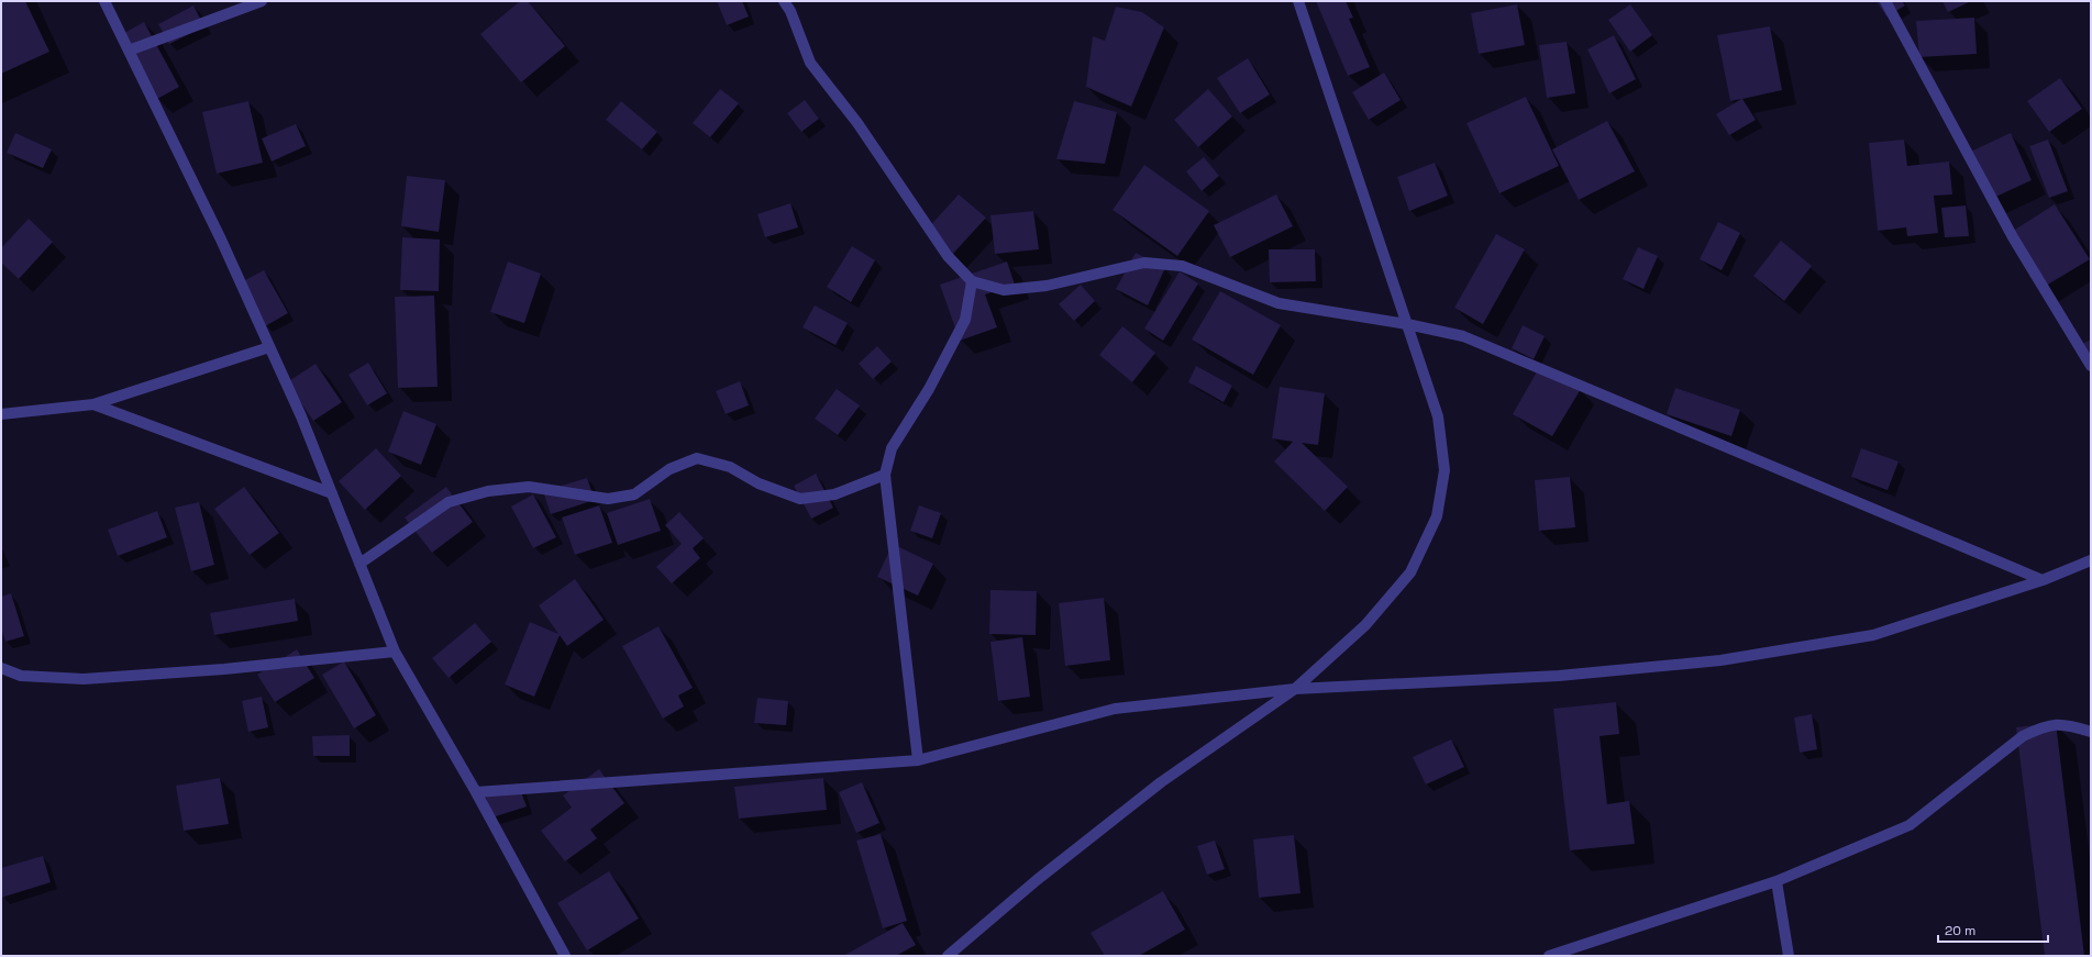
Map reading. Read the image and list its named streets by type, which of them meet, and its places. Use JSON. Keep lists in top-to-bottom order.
{
  "scale_bar": "20 m"
}
